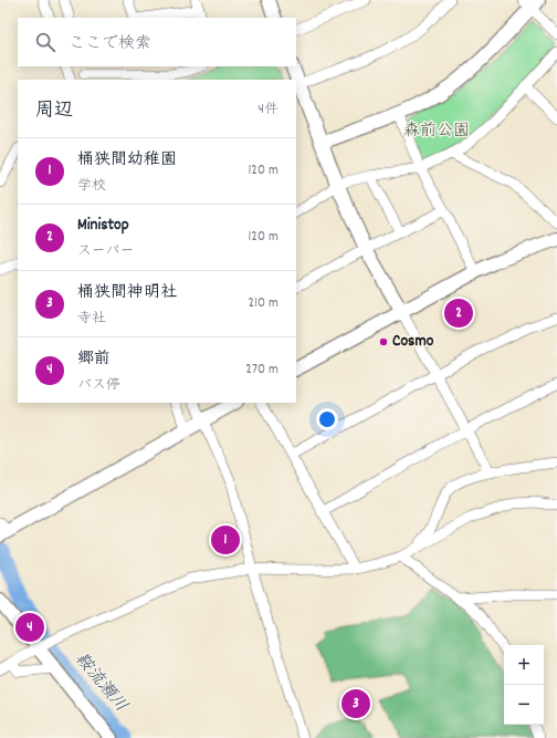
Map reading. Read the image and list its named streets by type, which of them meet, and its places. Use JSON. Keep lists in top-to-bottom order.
{
  "water": ["鞍流瀬川"],
  "parks": ["森前公園"],
  "places": ["Cosmo"],
  "page": {
    "search": "ここで検索",
    "heading": ["周辺", "4件"],
    "list": [
      {
        "mark": "1",
        "name": "桶狭間幼稚園",
        "note": "学校",
        "value": "120 m"
      },
      {
        "mark": "2",
        "name": "Ministop",
        "note": "スーパー",
        "value": "120 m"
      },
      {
        "mark": "3",
        "name": "桶狭間神明社",
        "note": "寺社",
        "value": "210 m"
      },
      {
        "mark": "4",
        "name": "郷前",
        "note": "バス停",
        "value": "270 m"
      }
    ],
    "pins": [
      "2",
      "1",
      "4",
      "3"
    ],
    "map_buttons": ["+", "−"]
  }
}
